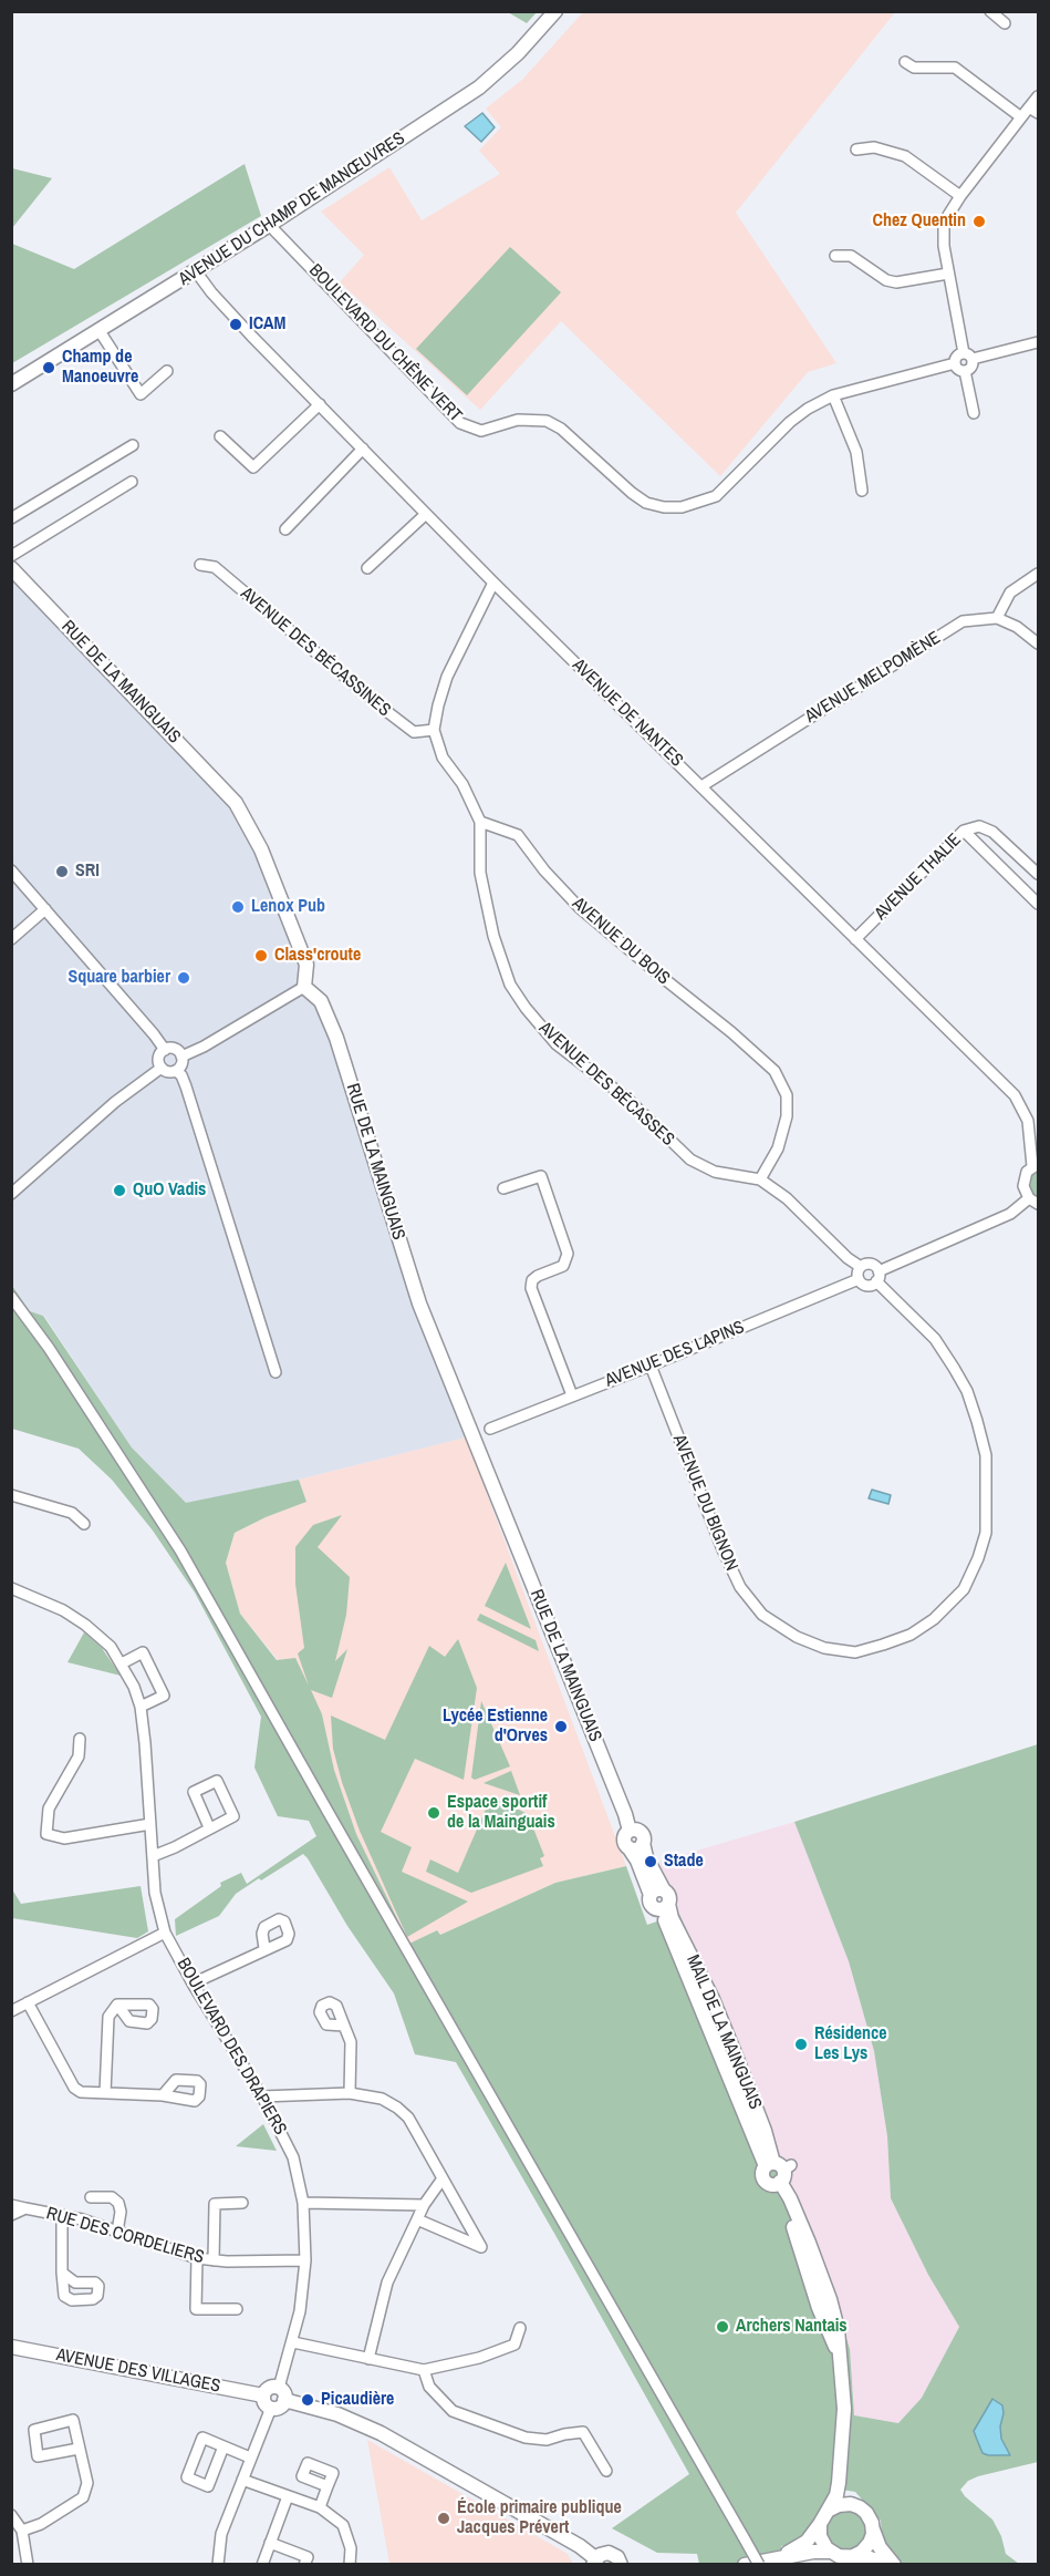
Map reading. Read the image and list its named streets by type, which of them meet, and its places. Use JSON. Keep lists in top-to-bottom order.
{
  "streets": {
    "street": [
      "AVENUE DU CHAMP DE MANŒUVRES",
      "BOULEVARD DU CHÊNE VERT",
      "AVENUE DES BÉCASSINES",
      "AVENUE MELPOMÈNE",
      "RUE DE LA MAINGUAIS",
      "AVENUE DE NANTES",
      "AVENUE THALIE",
      "AVENUE DU BOIS",
      "AVENUE DES BÉCASSES",
      "AVENUE DES LAPINS",
      "AVENUE DU BIGNON",
      "MAIL DE LA MAINGUAIS",
      "BOULEVARD DES DRAPIERS",
      "RUE DES CORDELIERS",
      "AVENUE DES VILLAGES"
    ]
  },
  "crossings": [
    ["AVENUE DU CHAMP DE MANŒUVRES", "BOULEVARD DU CHÊNE VERT"],
    ["AVENUE DU CHAMP DE MANŒUVRES", "AVENUE DE NANTES"],
    ["AVENUE MELPOMÈNE", "AVENUE DE NANTES"],
    ["RUE DE LA MAINGUAIS", "MAIL DE LA MAINGUAIS"],
    ["AVENUE DE NANTES", "AVENUE THALIE"],
    ["AVENUE DU BOIS", "AVENUE DES BÉCASSES"],
    ["AVENUE DES LAPINS", "AVENUE DU BIGNON"],
    ["BOULEVARD DES DRAPIERS", "RUE DES CORDELIERS"]
  ],
  "places": [
    "Chez Quentin",
    "ICAM",
    "Champ de Manoeuvre",
    "SRI",
    "Lenox Pub",
    "Class'croute",
    "Square barbier",
    "QuO Vadis",
    "Lycée Estienne d'Orves",
    "Espace sportif de la Mainguais",
    "Stade",
    "Résidence Les Lys",
    "Archers Nantais",
    "Picaudière",
    "École primaire publique Jacques Prévert"
  ]
}
